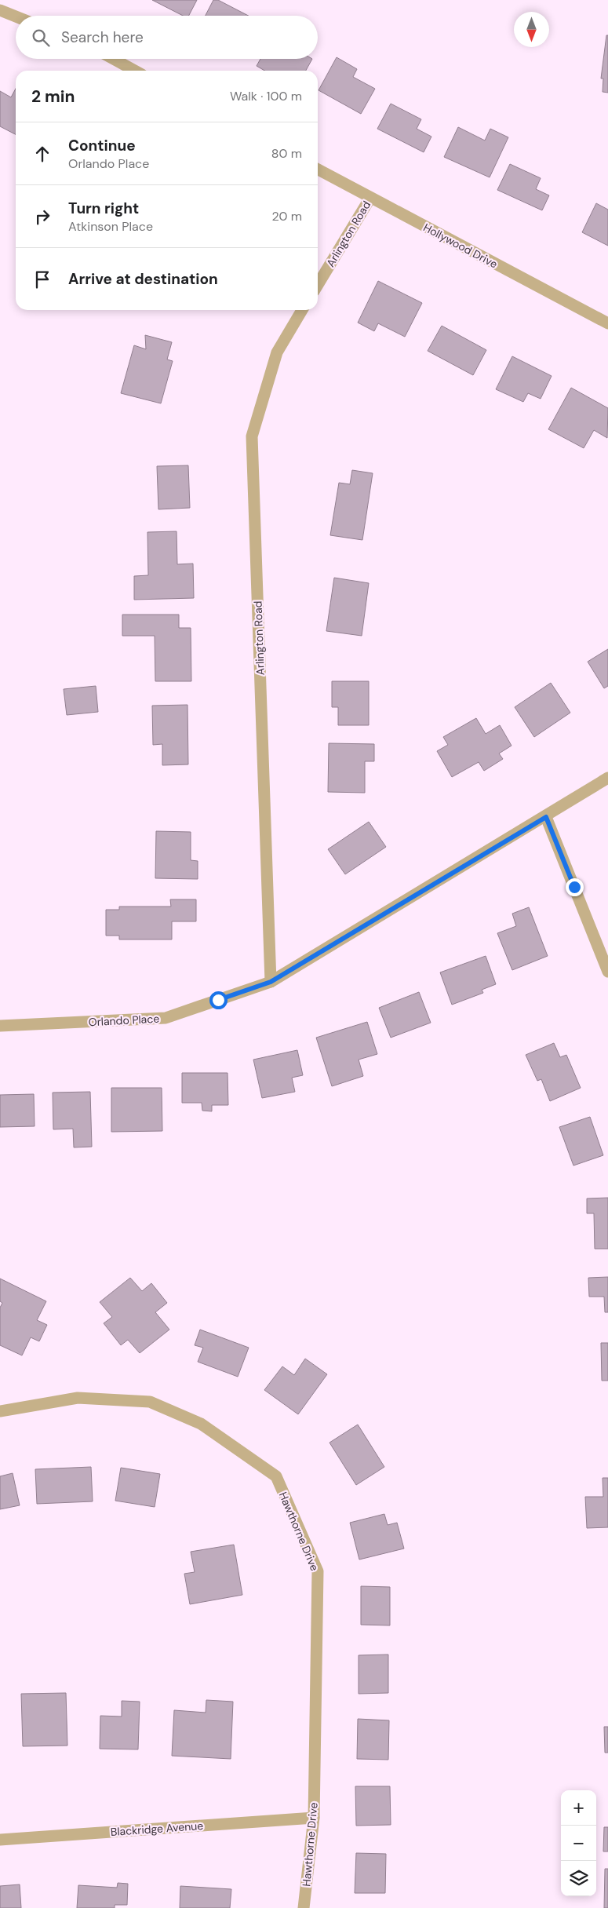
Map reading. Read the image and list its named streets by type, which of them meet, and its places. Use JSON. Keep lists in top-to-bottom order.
{
  "streets": {
    "street": [
      "Arlington Road",
      "Hollywood Drive",
      "Orlando Place",
      "Hawthorne Drive",
      "Blackridge Avenue"
    ]
  },
  "crossings": [
    ["Arlington Road", "Hollywood Drive"],
    ["Arlington Road", "Orlando Place"],
    ["Hawthorne Drive", "Blackridge Avenue"]
  ],
  "north": "bottom",
  "page": {
    "search": "Search here",
    "heading": ["2 min", "Walk · 100 m"],
    "list": [
      ["Continue", "Orlando Place", "80 m"],
      ["Turn right", "Atkinson Place", "20 m"],
      "Arrive at destination"
    ],
    "map_buttons": ["+", "−"]
  }
}
